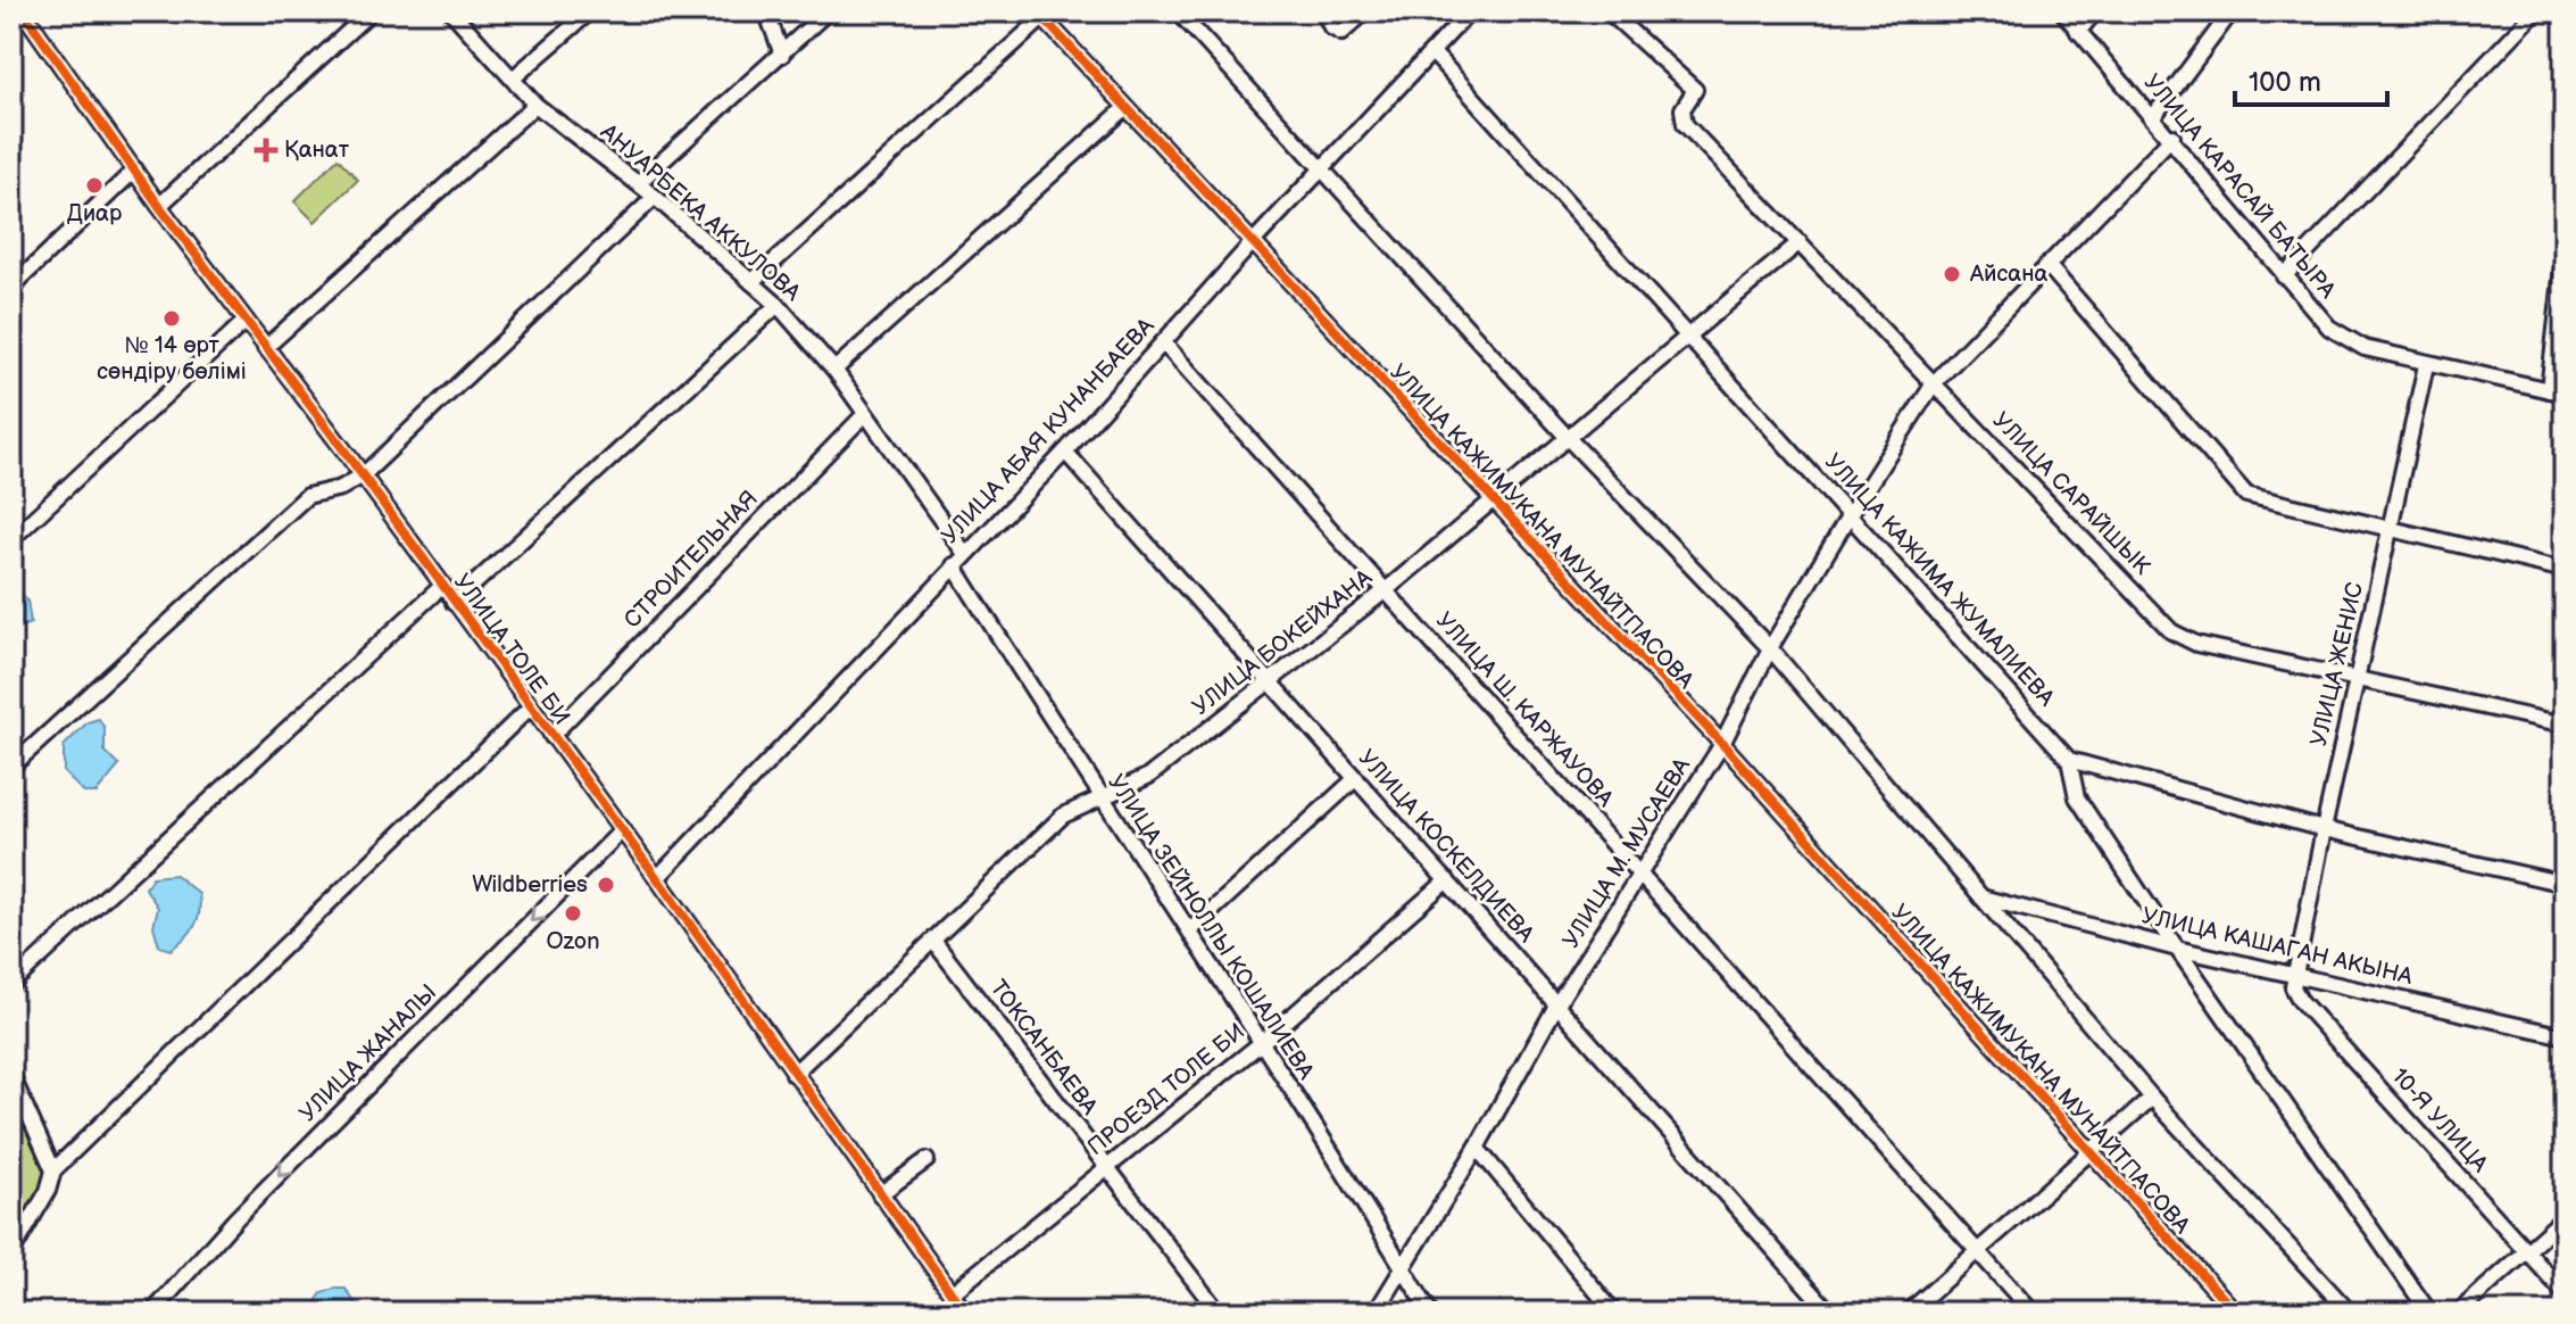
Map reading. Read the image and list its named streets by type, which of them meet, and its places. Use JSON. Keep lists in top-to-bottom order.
{
  "streets": {
    "street": [
      "УЛИЦА КАРАСАЙ БАТЫРА",
      "АНУАРБЕКА АККУЛОВА",
      "УЛИЦА АБАЯ КУНАНБАЕВА",
      "УЛИЦА САРАЙШЫК",
      "УЛИЦА КАЖИМУКАНА МУНАЙТПАСОВА",
      "СТРОИТЕЛЬНАЯ",
      "УЛИЦА КАЖИМА ЖУМАЛИЕВА",
      "УЛИЦА БОКЕЙХАНА",
      "УЛИЦА ТОЛЕ БИ",
      "УЛИЦА ЖЕНИС",
      "УЛИЦА Ш. КАРЖАУОВА",
      "УЛИЦА КОСКЕЛДИЕВА",
      "УЛИЦА М. МУСАЕВА",
      "УЛИЦА ЗЕЙНОЛЛЫ КОШАЛИЕВА",
      "УЛИЦА КАШАГАН АКЫНА",
      "ТОКСАНБАЕВА",
      "УЛИЦА ЖАНАЛЫ",
      "ПРОЕЗД ТОЛЕ БИ",
      "10-Я УЛИЦА"
    ]
  },
  "crossings": [
    ["УЛИЦА КАРАСАЙ БАТЫРА", "УЛИЦА ЖЕНИС"],
    ["УЛИЦА КАРАСАЙ БАТЫРА", "УЛИЦА М. МУСАЕВА"],
    ["АНУАРБЕКА АККУЛОВА", "УЛИЦА АБАЯ КУНАНБАЕВА"],
    ["АНУАРБЕКА АККУЛОВА", "СТРОИТЕЛЬНАЯ"],
    ["УЛИЦА АБАЯ КУНАНБАЕВА", "УЛИЦА КАЖИМУКАНА МУНАЙТПАСОВА"],
    ["УЛИЦА АБАЯ КУНАНБАЕВА", "УЛИЦА КАЖИМА ЖУМАЛИЕВА"],
    ["УЛИЦА АБАЯ КУНАНБАЕВА", "УЛИЦА ТОЛЕ БИ"],
    ["УЛИЦА АБАЯ КУНАНБАЕВА", "УЛИЦА Ш. КАРЖАУОВА"],
    ["УЛИЦА АБАЯ КУНАНБАЕВА", "УЛИЦА КОСКЕЛДИЕВА"],
    ["УЛИЦА АБАЯ КУНАНБАЕВА", "УЛИЦА ЗЕЙНОЛЛЫ КОШАЛИЕВА"],
    ["УЛИЦА САРАЙШЫК", "УЛИЦА БОКЕЙХАНА"],
    ["УЛИЦА САРАЙШЫК", "УЛИЦА ЖЕНИС"],
    ["УЛИЦА САРАЙШЫК", "УЛИЦА М. МУСАЕВА"],
    ["УЛИЦА КАЖИМУКАНА МУНАЙТПАСОВА", "УЛИЦА БОКЕЙХАНА"],
    ["УЛИЦА КАЖИМУКАНА МУНАЙТПАСОВА", "УЛИЦА М. МУСАЕВА"],
    ["СТРОИТЕЛЬНАЯ", "УЛИЦА ТОЛЕ БИ"],
    ["УЛИЦА КАЖИМА ЖУМАЛИЕВА", "УЛИЦА БОКЕЙХАНА"],
    ["УЛИЦА КАЖИМА ЖУМАЛИЕВА", "УЛИЦА М. МУСАЕВА"],
    ["УЛИЦА БОКЕЙХАНА", "УЛИЦА ТОЛЕ БИ"],
    ["УЛИЦА БОКЕЙХАНА", "УЛИЦА Ш. КАРЖАУОВА"],
    ["УЛИЦА БОКЕЙХАНА", "УЛИЦА КОСКЕЛДИЕВА"],
    ["УЛИЦА БОКЕЙХАНА", "УЛИЦА ЗЕЙНОЛЛЫ КОШАЛИЕВА"],
    ["УЛИЦА БОКЕЙХАНА", "ТОКСАНБАЕВА"],
    ["УЛИЦА ТОЛЕ БИ", "УЛИЦА ЖАНАЛЫ"],
    ["УЛИЦА ТОЛЕ БИ", "ПРОЕЗД ТОЛЕ БИ"],
    ["УЛИЦА ЖЕНИС", "УЛИЦА КАШАГАН АКЫНА"],
    ["УЛИЦА ЖЕНИС", "10-Я УЛИЦА"],
    ["УЛИЦА Ш. КАРЖАУОВА", "УЛИЦА М. МУСАЕВА"],
    ["УЛИЦА КОСКЕЛДИЕВА", "УЛИЦА М. МУСАЕВА"],
    ["УЛИЦА КОСКЕЛДИЕВА", "ПРОЕЗД ТОЛЕ БИ"],
    ["УЛИЦА М. МУСАЕВА", "УЛИЦА ЗЕЙНОЛЛЫ КОШАЛИЕВА"],
    ["УЛИЦА ЗЕЙНОЛЛЫ КОШАЛИЕВА", "ПРОЕЗД ТОЛЕ БИ"],
    ["УЛИЦА КАШАГАН АКЫНА", "10-Я УЛИЦА"],
    ["ТОКСАНБАЕВА", "ПРОЕЗД ТОЛЕ БИ"]
  ],
  "one_way": ["УЛИЦА ЖАНАЛЫ"],
  "places": {
    "health": ["Қанат"],
    "other": [
      "Диар",
      "Айсана",
      "№ 14 өрт сөндіру бөлімі",
      "Wildberries",
      "Ozon"
    ]
  },
  "scale_bar": "100 m"
}
